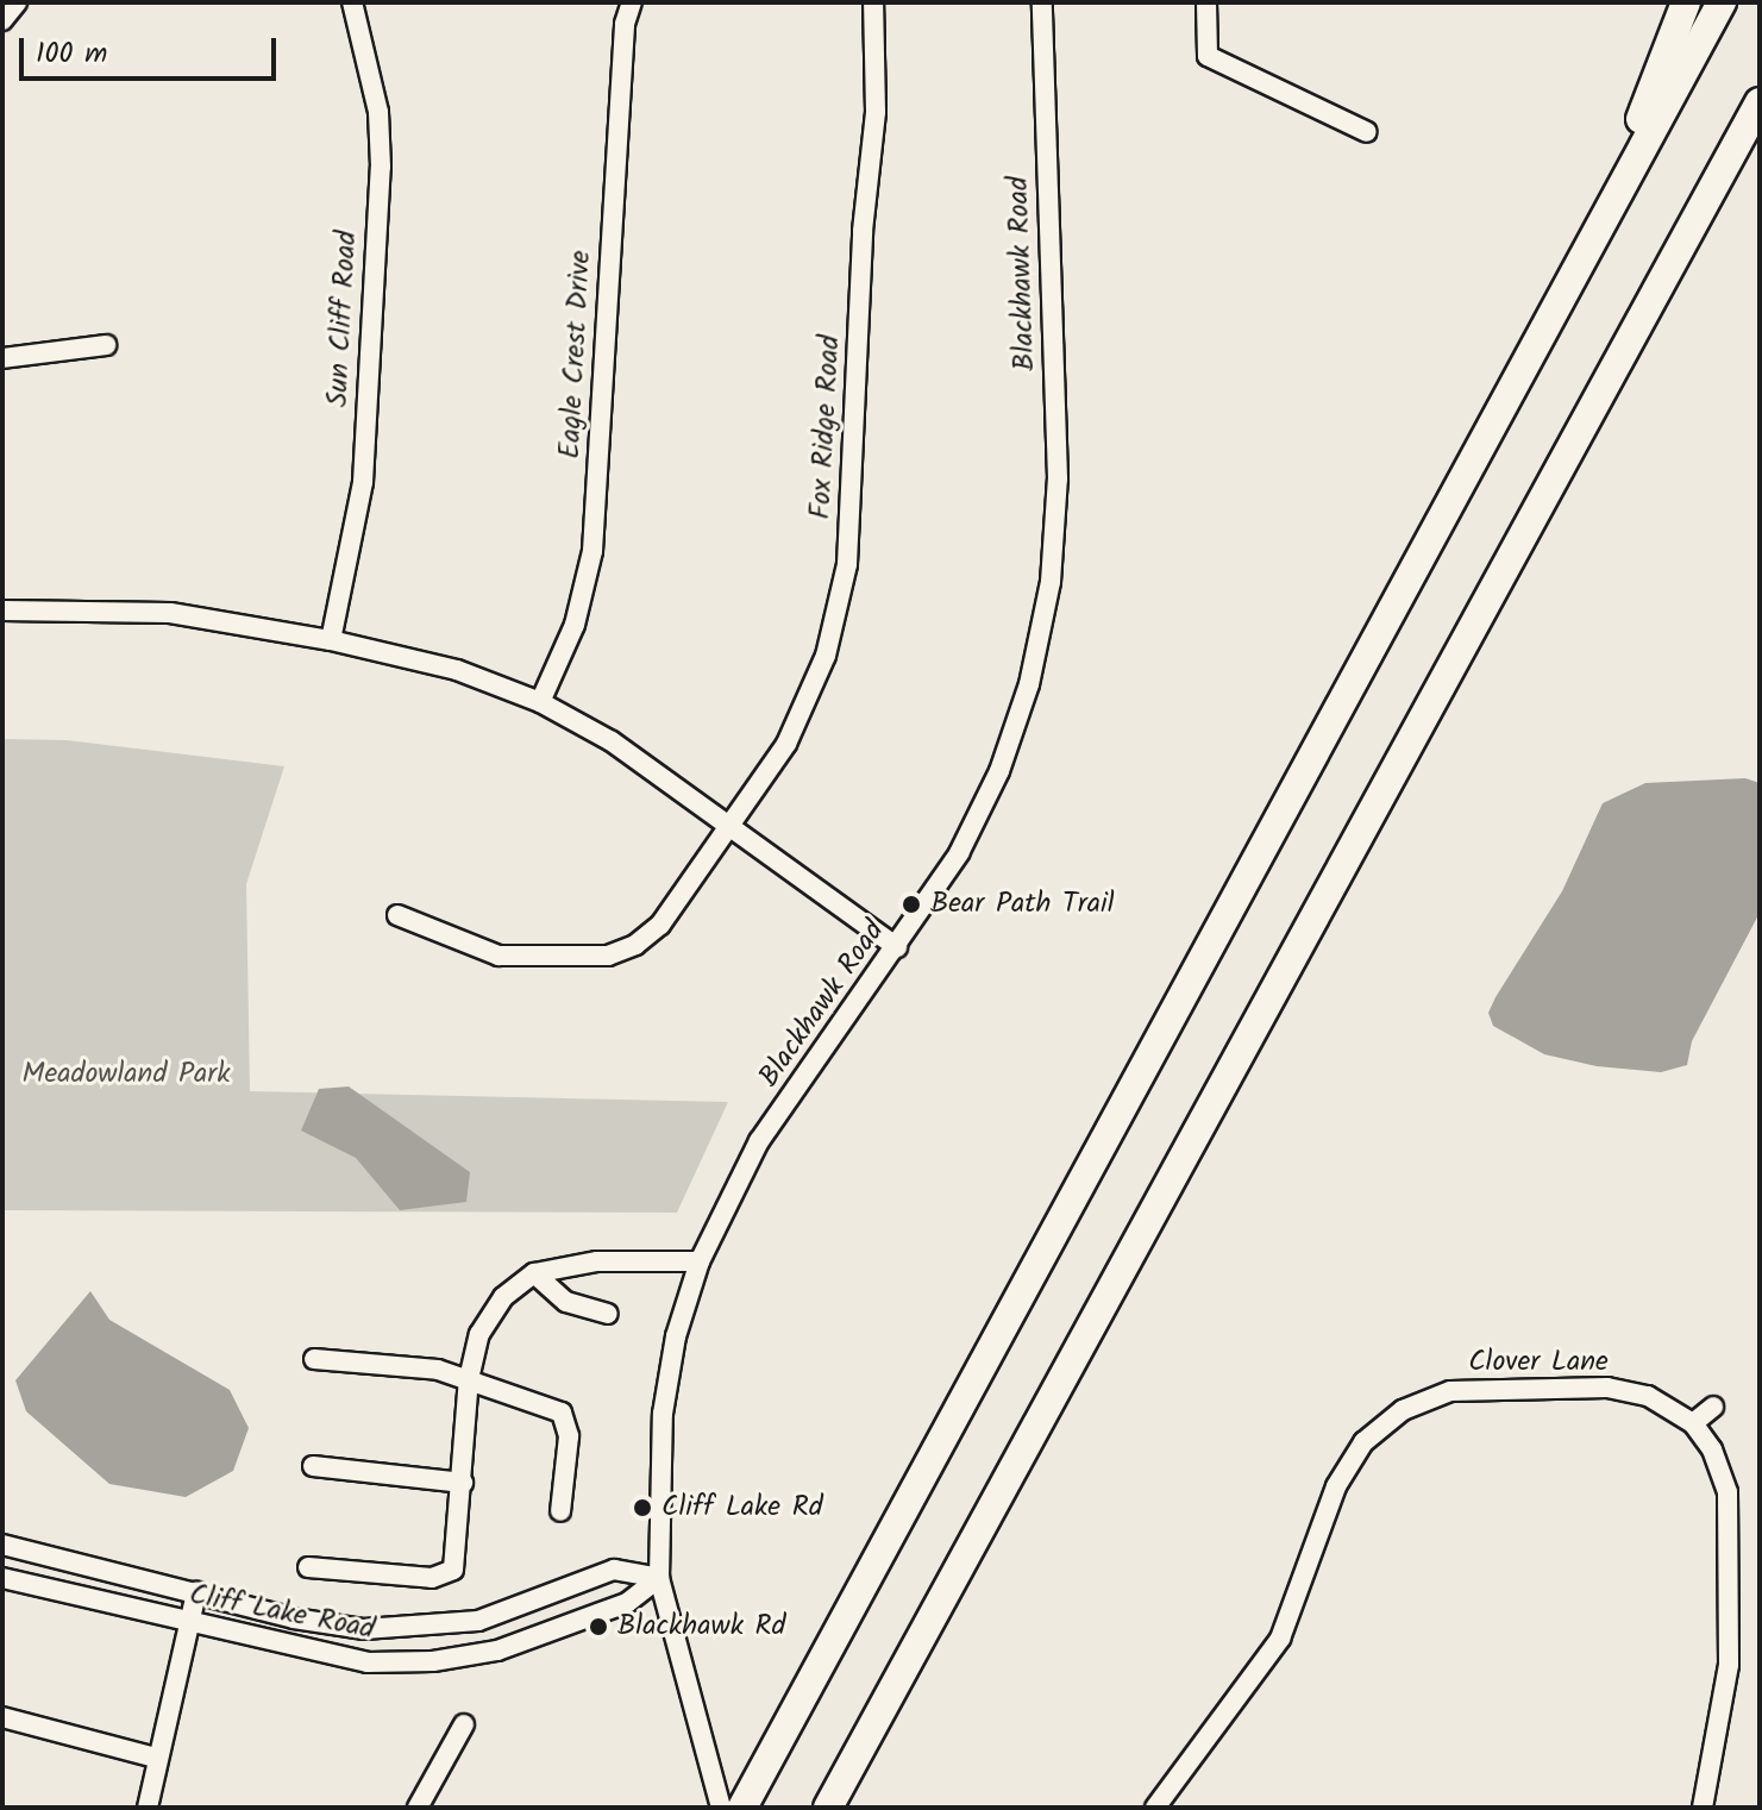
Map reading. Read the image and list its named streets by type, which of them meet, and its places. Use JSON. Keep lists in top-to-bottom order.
{
  "streets": {
    "street": [
      "Blackhawk Road",
      "Sun Cliff Road",
      "Eagle Crest Drive",
      "Fox Ridge Road",
      "Clover Lane",
      "Cliff Lake Road"
    ]
  },
  "crossings": [
    ["Blackhawk Road", "Cliff Lake Road"]
  ],
  "parks": ["Meadowland Park"],
  "places": ["Bear Path Trail", "Cliff Lake Rd", "Blackhawk Rd"],
  "scale_bar": "100 m"
}
